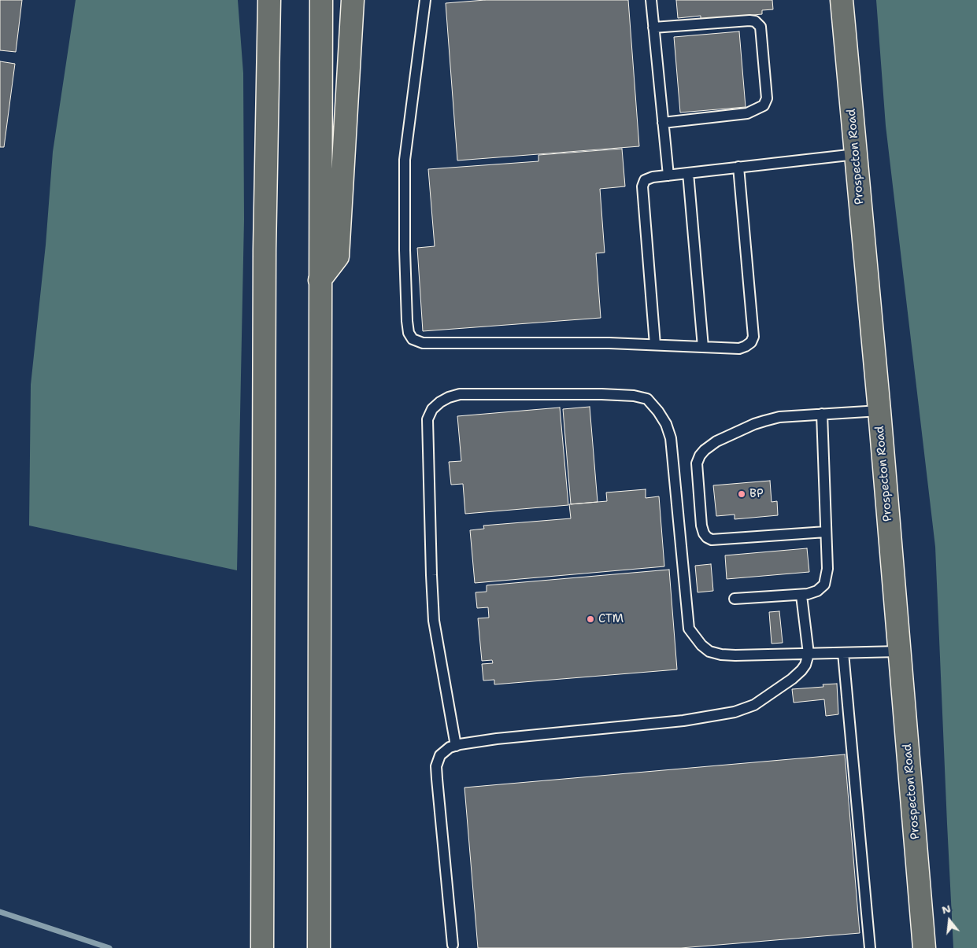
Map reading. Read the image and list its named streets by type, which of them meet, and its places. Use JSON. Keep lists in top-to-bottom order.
{
  "streets": {
    "main road": ["Prospecton Road"]
  },
  "places": ["BP", "CTM"],
  "north": "top"
}
